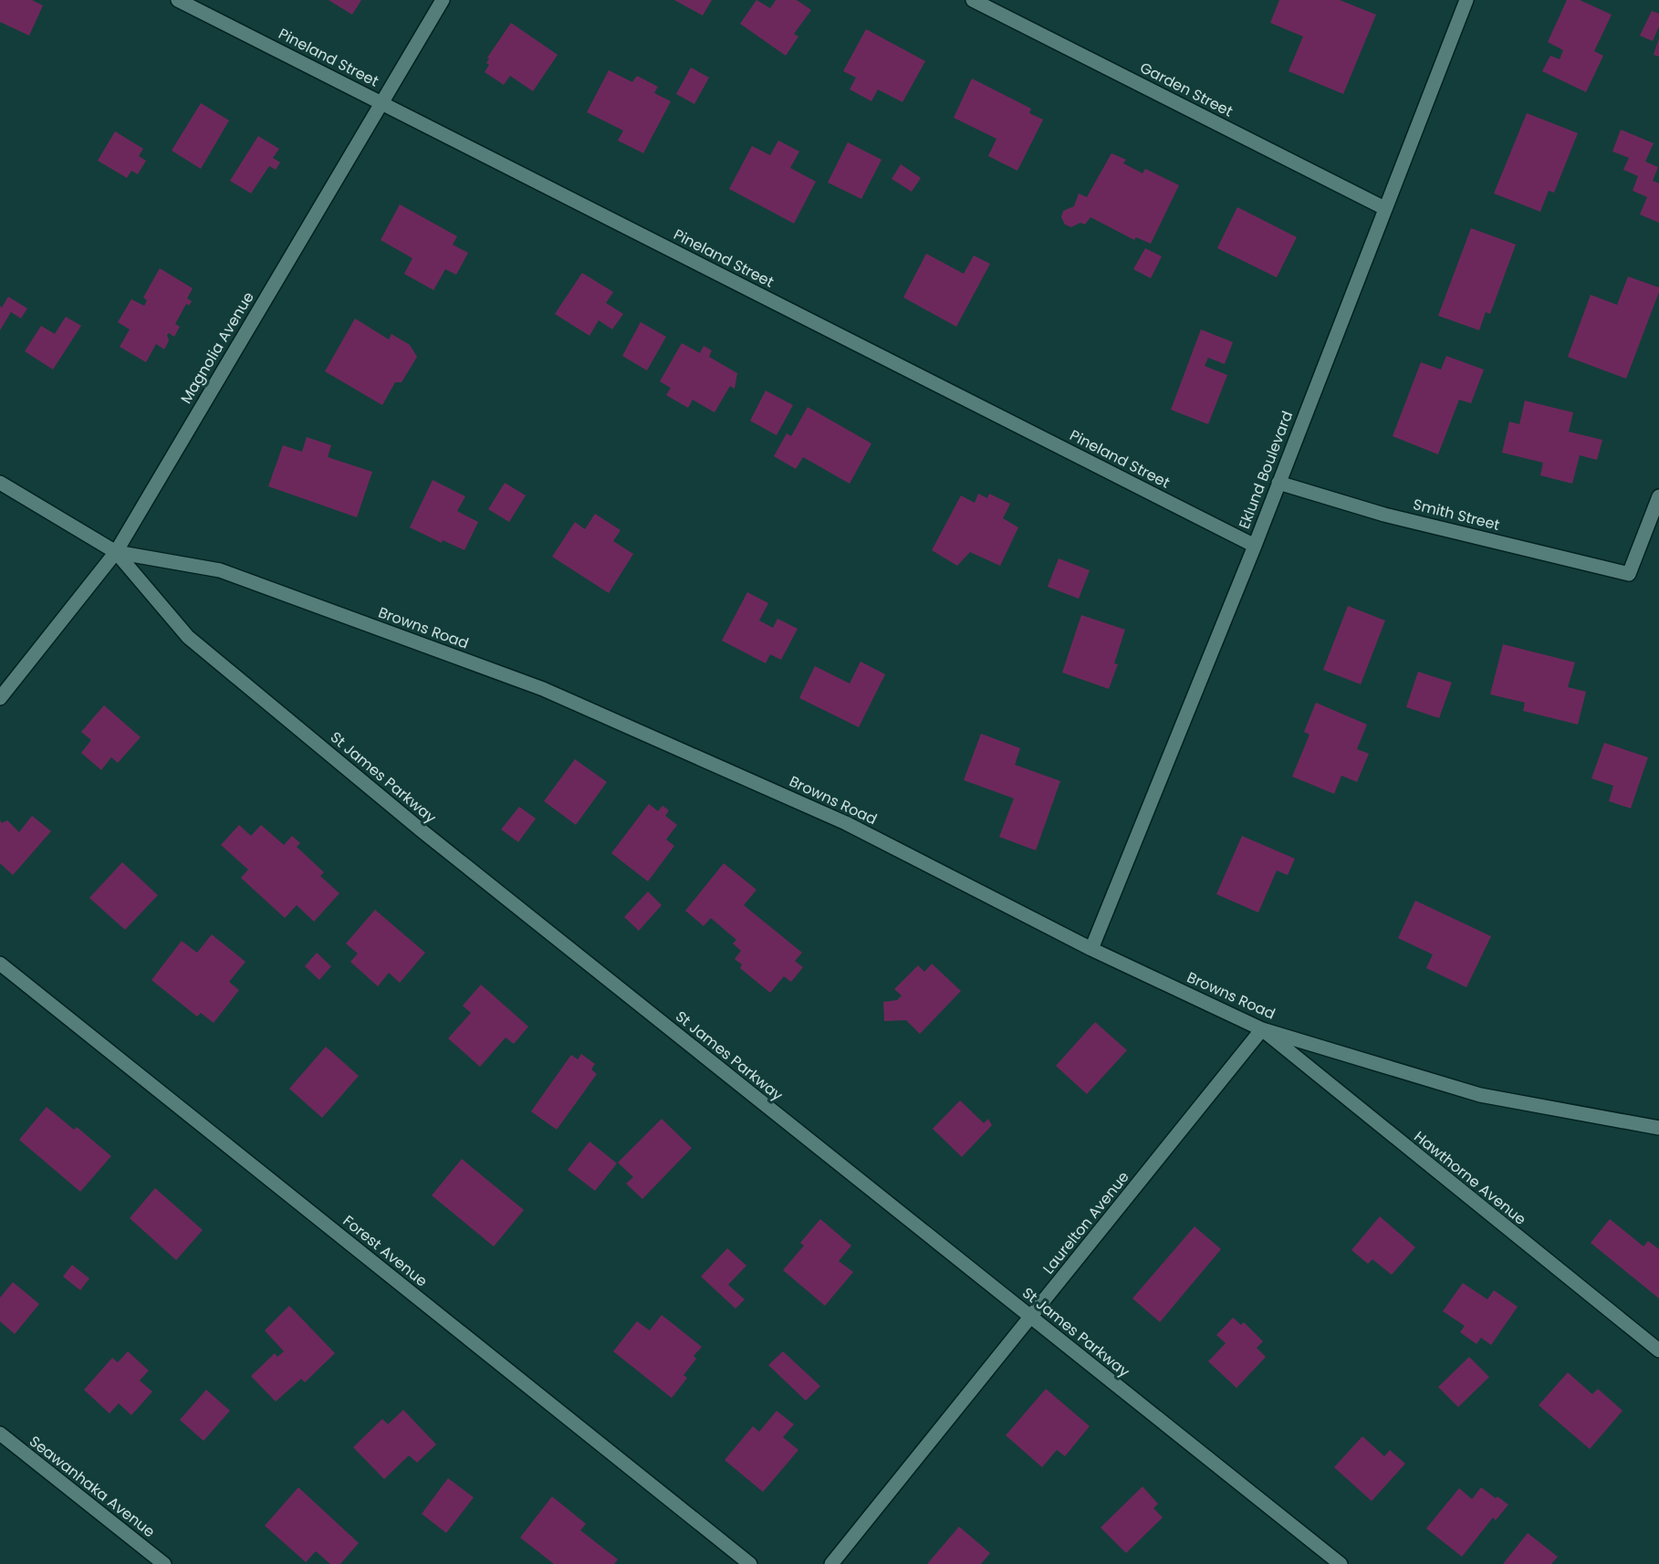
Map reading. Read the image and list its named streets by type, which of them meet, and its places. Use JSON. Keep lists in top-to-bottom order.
{
  "streets": {
    "street": [
      "Pineland Street",
      "Garden Street",
      "Magnolia Avenue",
      "Eklund Boulevard",
      "Smith Street",
      "Browns Road",
      "St James Parkway",
      "Hawthorne Avenue",
      "Laurelton Avenue",
      "Forest Avenue",
      "Seawanhaka Avenue"
    ]
  },
  "crossings": [
    ["Pineland Street", "Magnolia Avenue"],
    ["Pineland Street", "Eklund Boulevard"],
    ["Garden Street", "Eklund Boulevard"],
    ["Magnolia Avenue", "Browns Road"],
    ["Magnolia Avenue", "St James Parkway"],
    ["Eklund Boulevard", "Smith Street"],
    ["Eklund Boulevard", "Browns Road"],
    ["Browns Road", "St James Parkway"],
    ["Browns Road", "Hawthorne Avenue"],
    ["Browns Road", "Laurelton Avenue"],
    ["St James Parkway", "Laurelton Avenue"],
    ["Hawthorne Avenue", "Laurelton Avenue"]
  ]
}
